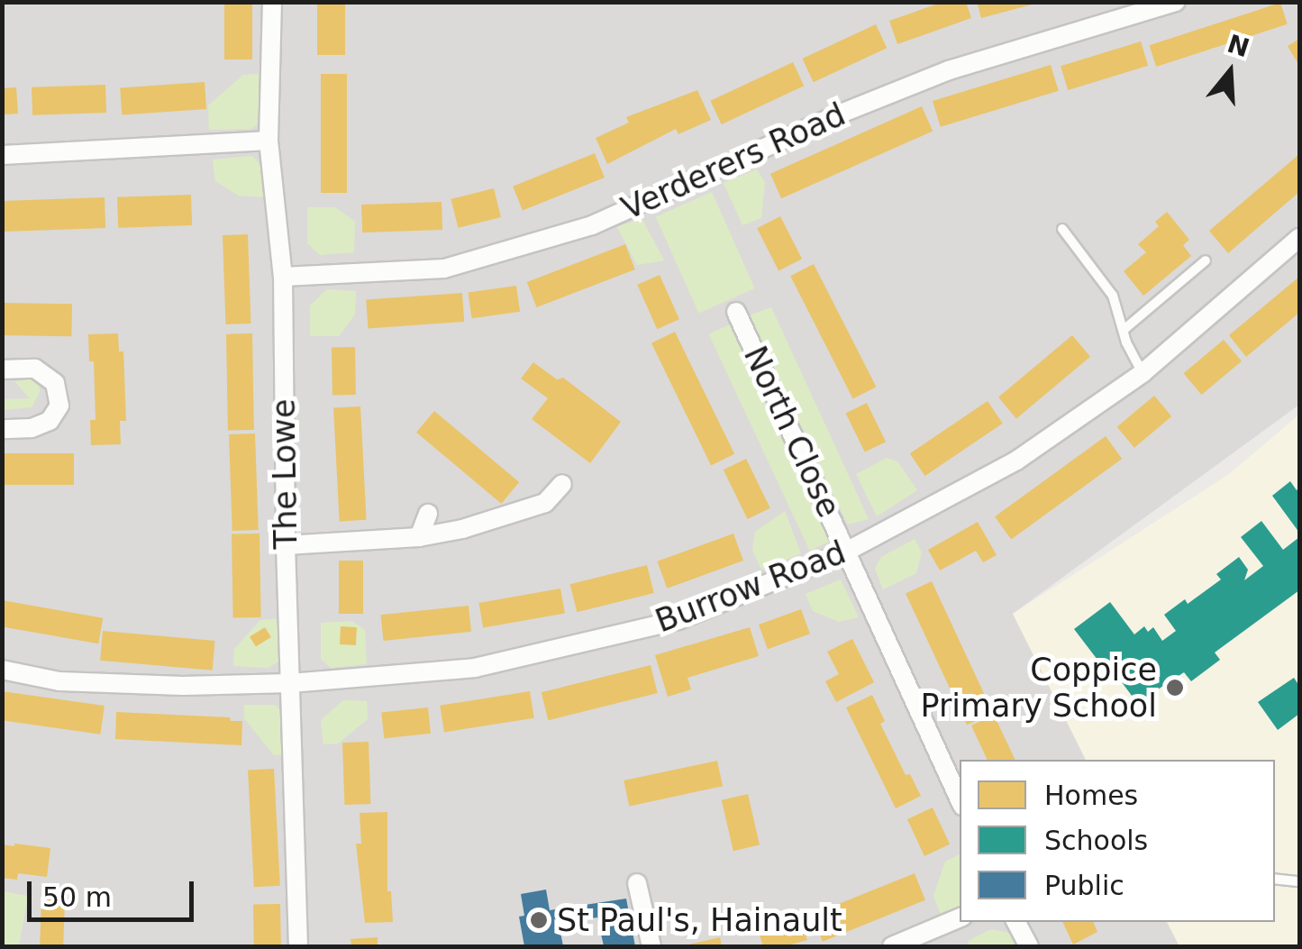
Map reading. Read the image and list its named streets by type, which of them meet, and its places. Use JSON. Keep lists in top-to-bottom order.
{
  "streets": {
    "street": [
      "Verderers Road",
      "North Close",
      "The Lowe",
      "Burrow Road"
    ]
  },
  "crossings": [
    ["Verderers Road", "The Lowe"],
    ["North Close", "Burrow Road"],
    ["The Lowe", "Burrow Road"]
  ],
  "places": ["Coppice Primary School", "St Paul's, Hainault"],
  "legend": ["Homes", "Schools", "Public"],
  "scale_bar": "50 m",
  "north": "top"
}
